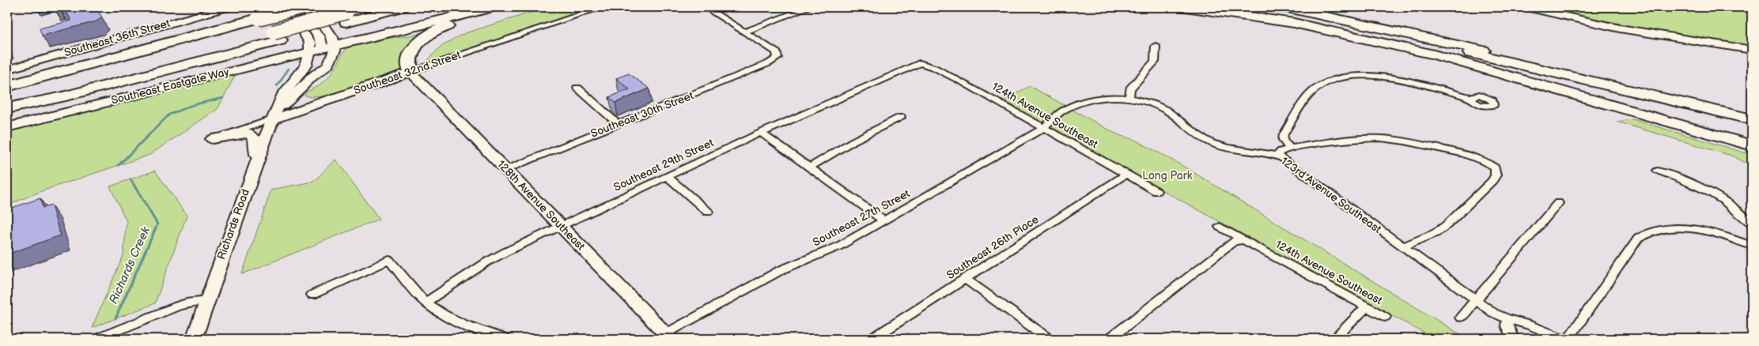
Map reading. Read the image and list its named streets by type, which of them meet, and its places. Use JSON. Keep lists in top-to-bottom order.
{
  "streets": {
    "main road": [
      "Southeast 36th Street",
      "Southeast 32nd Street",
      "Southeast Eastgate Way",
      "128th Avenue Southeast",
      "Richards Road"
    ],
    "street": [
      "Southeast 30th Street",
      "124th Avenue Southeast",
      "Southeast 29th Street",
      "123rd Avenue Southeast",
      "Southeast 27th Street",
      "Southeast 26th Place"
    ]
  },
  "crossings": [
    ["Southeast 32nd Street", "128th Avenue Southeast"],
    ["Southeast 32nd Street", "Richards Road"],
    ["Southeast Eastgate Way", "Richards Road"],
    ["Southeast 30th Street", "128th Avenue Southeast"],
    ["124th Avenue Southeast", "Southeast 29th Street"],
    ["124th Avenue Southeast", "123rd Avenue Southeast"],
    ["124th Avenue Southeast", "Southeast 27th Street"],
    ["124th Avenue Southeast", "Southeast 26th Place"],
    ["Southeast 29th Street", "128th Avenue Southeast"],
    ["123rd Avenue Southeast", "Southeast 27th Street"],
    ["128th Avenue Southeast", "Southeast 27th Street"]
  ],
  "water": ["Richards Creek"],
  "parks": ["Long Park"]
}
